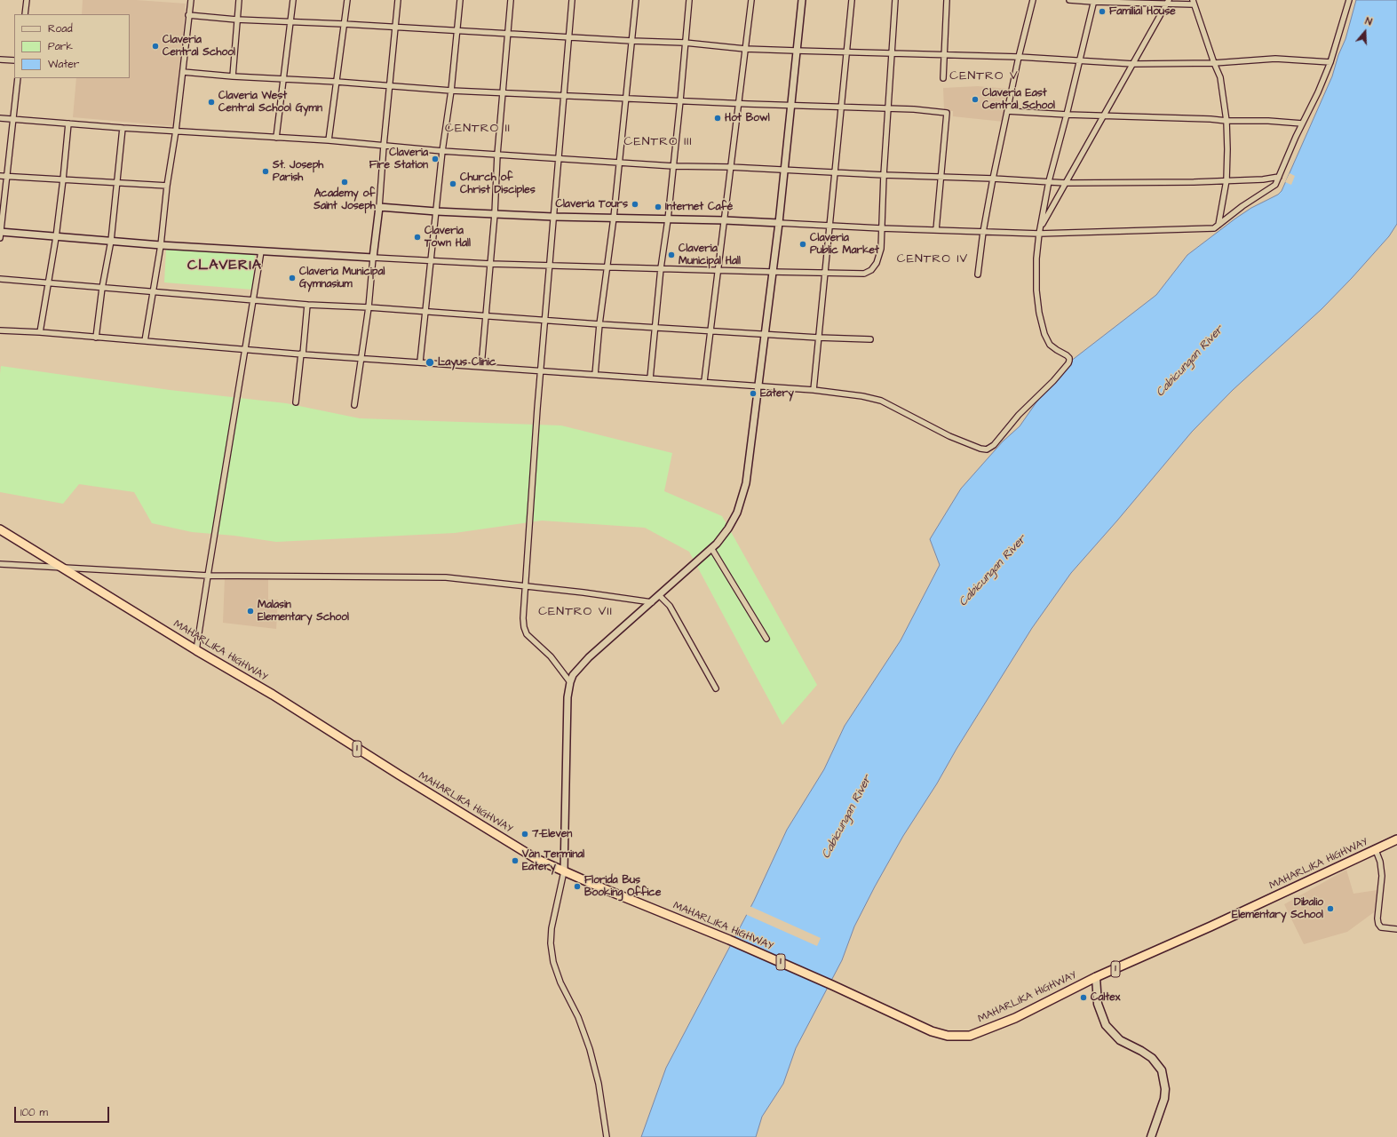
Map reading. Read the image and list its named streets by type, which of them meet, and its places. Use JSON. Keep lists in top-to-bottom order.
{
  "streets": {
    "highway": ["MAHARLIKA HIGHWAY", "1"]
  },
  "districts": [
    "CENTRO V",
    "CENTRO II",
    "CENTRO III",
    "CENTRO IV",
    "CLAVERIA",
    "CENTRO VII"
  ],
  "water": ["Cabicungan River"],
  "places": [
    "Familial House",
    "Claveria Central School",
    "Claveria East Central School",
    "Claveria West Central School Gymn",
    "Hot Bowl",
    "Claveria Fire Station",
    "St. Joseph Parish",
    "Academy of Saint Joseph",
    "Church of Christ Disciples",
    "Claveria Tours",
    "Internet Café",
    "Claveria Town Hall",
    "Claveria Public Market",
    "Claveria Municipal Hall",
    "Claveria Municipal Gymnasium",
    "Layus Clinic",
    "Eatery",
    "Malasin Elementary School",
    "7-Eleven",
    "Van Terminal Eatery",
    "Florida Bus Booking Office",
    "Dibalio Elementary School",
    "Caltex"
  ],
  "legend": ["Road", "Park", "Water"],
  "scale_bar": "100 m",
  "north": "top"
}
